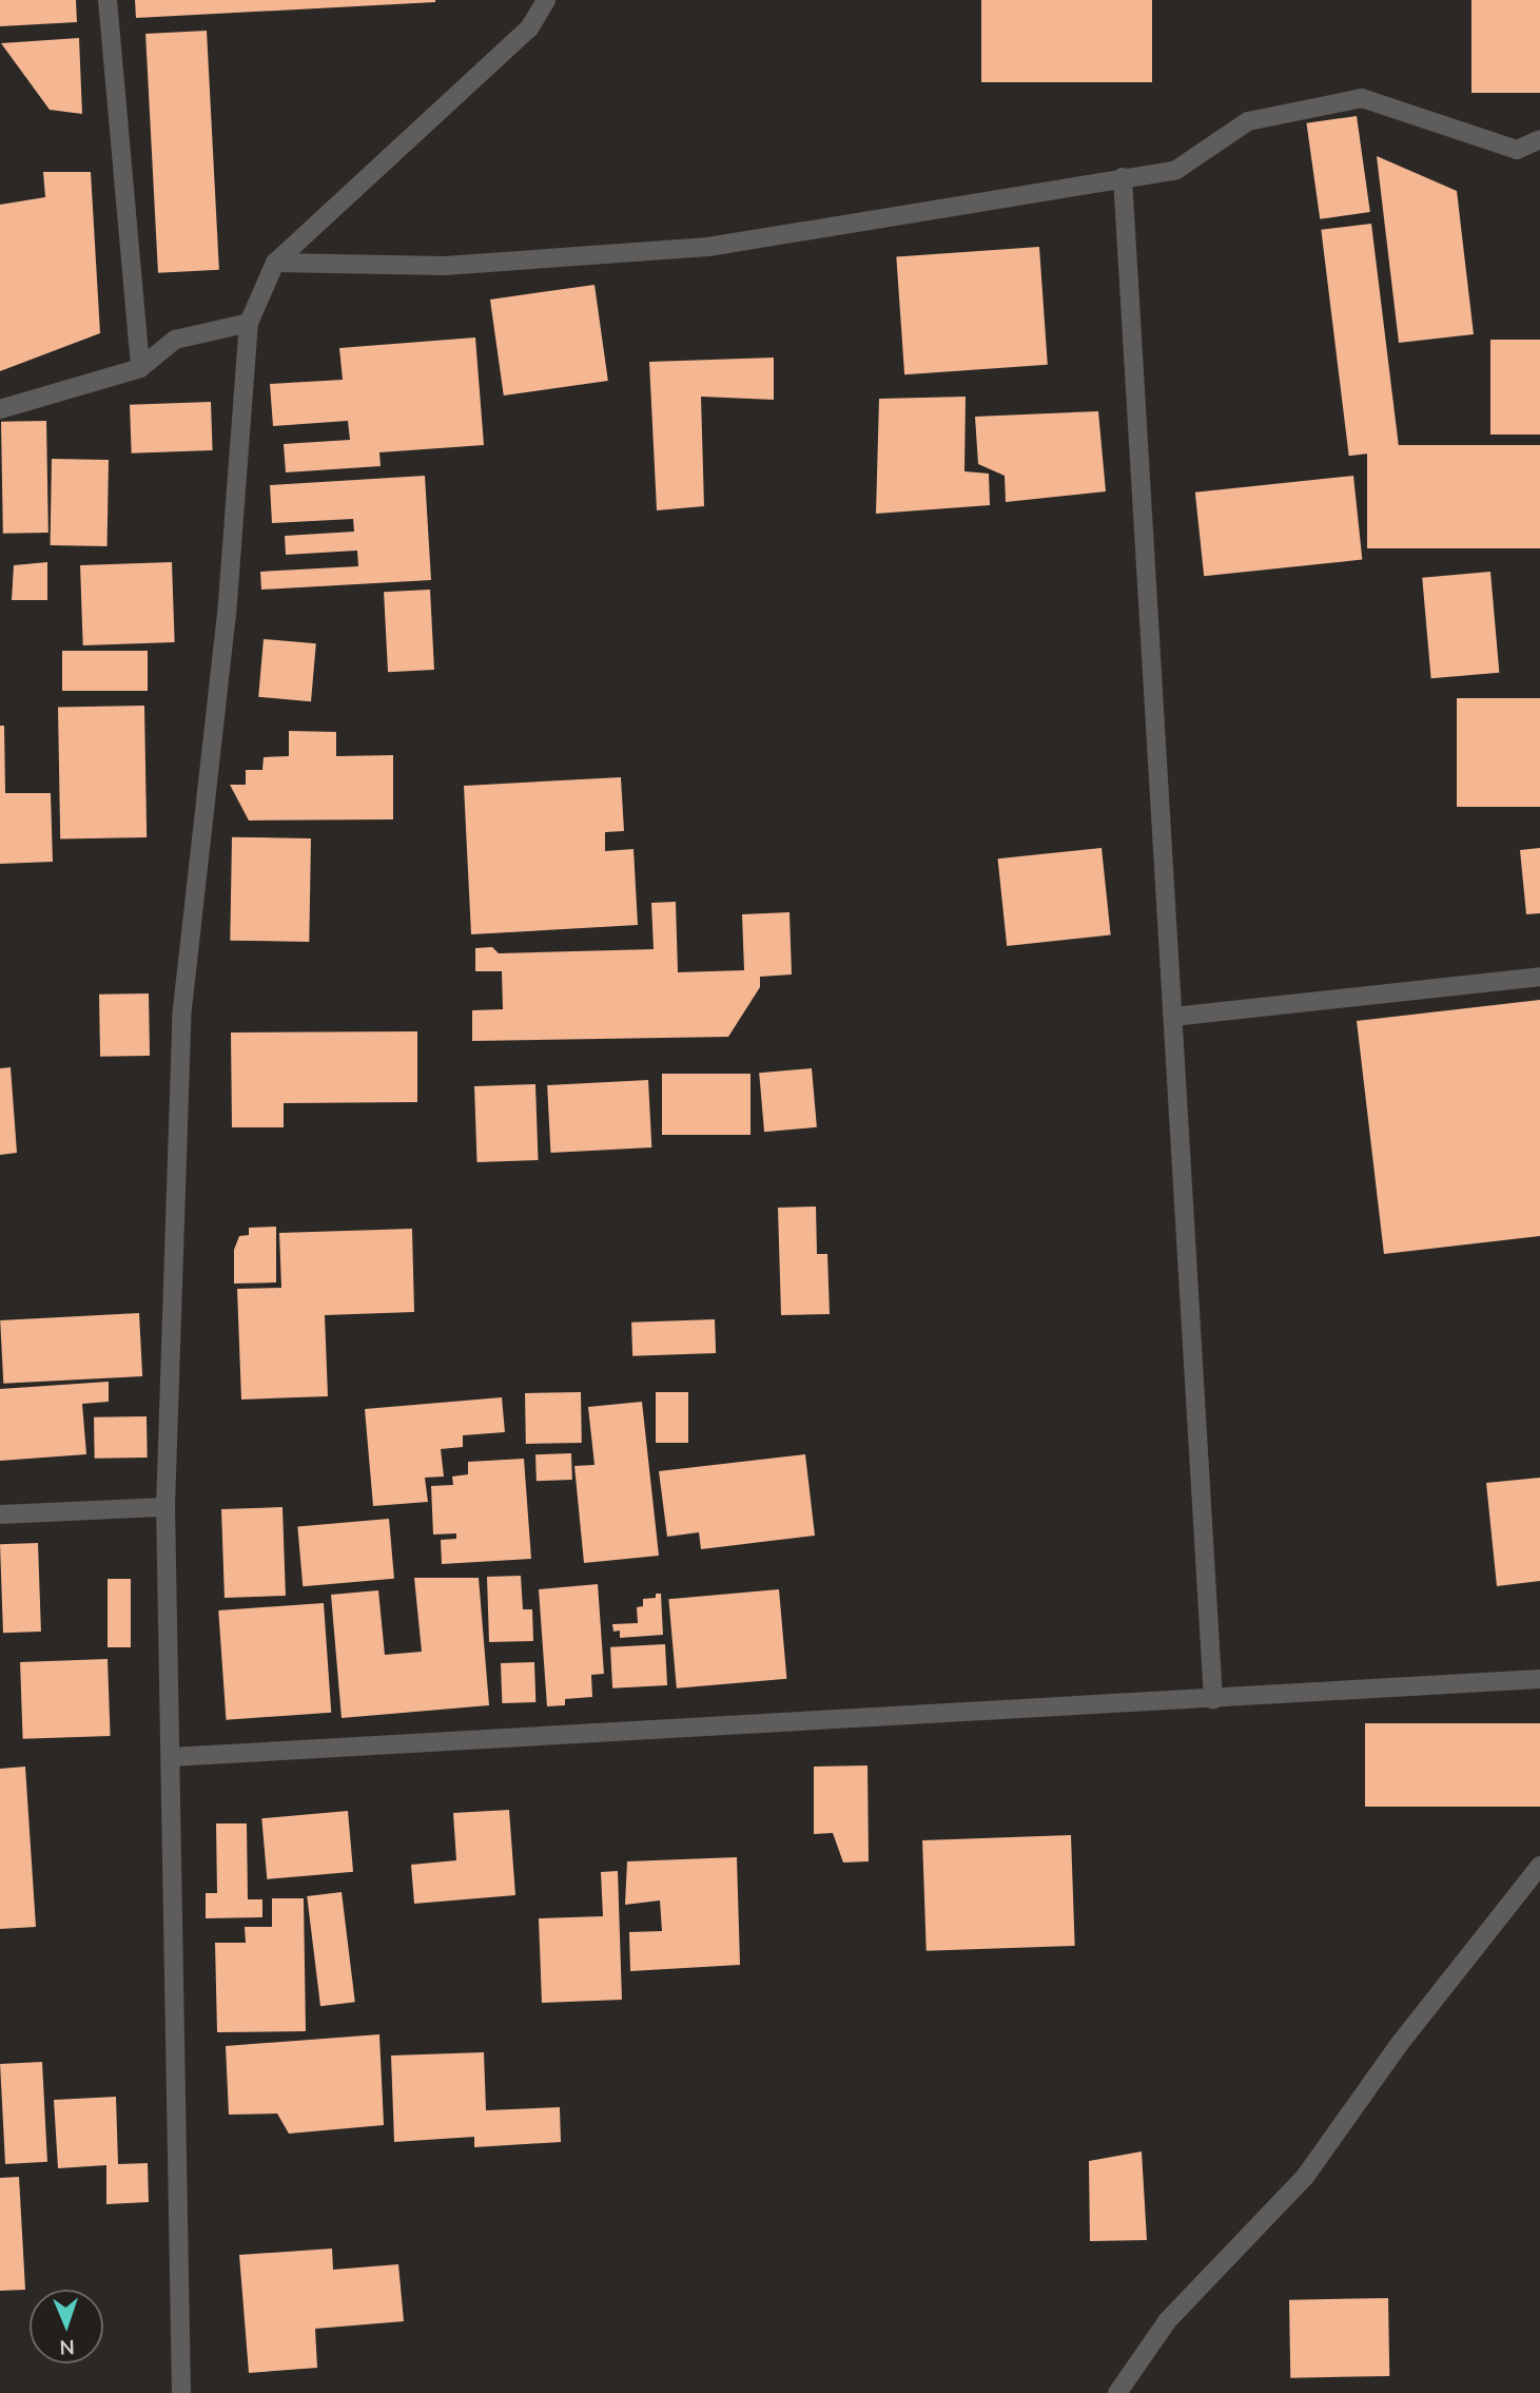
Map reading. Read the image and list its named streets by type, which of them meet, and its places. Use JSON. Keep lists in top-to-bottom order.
{
  "north": "bottom"
}
